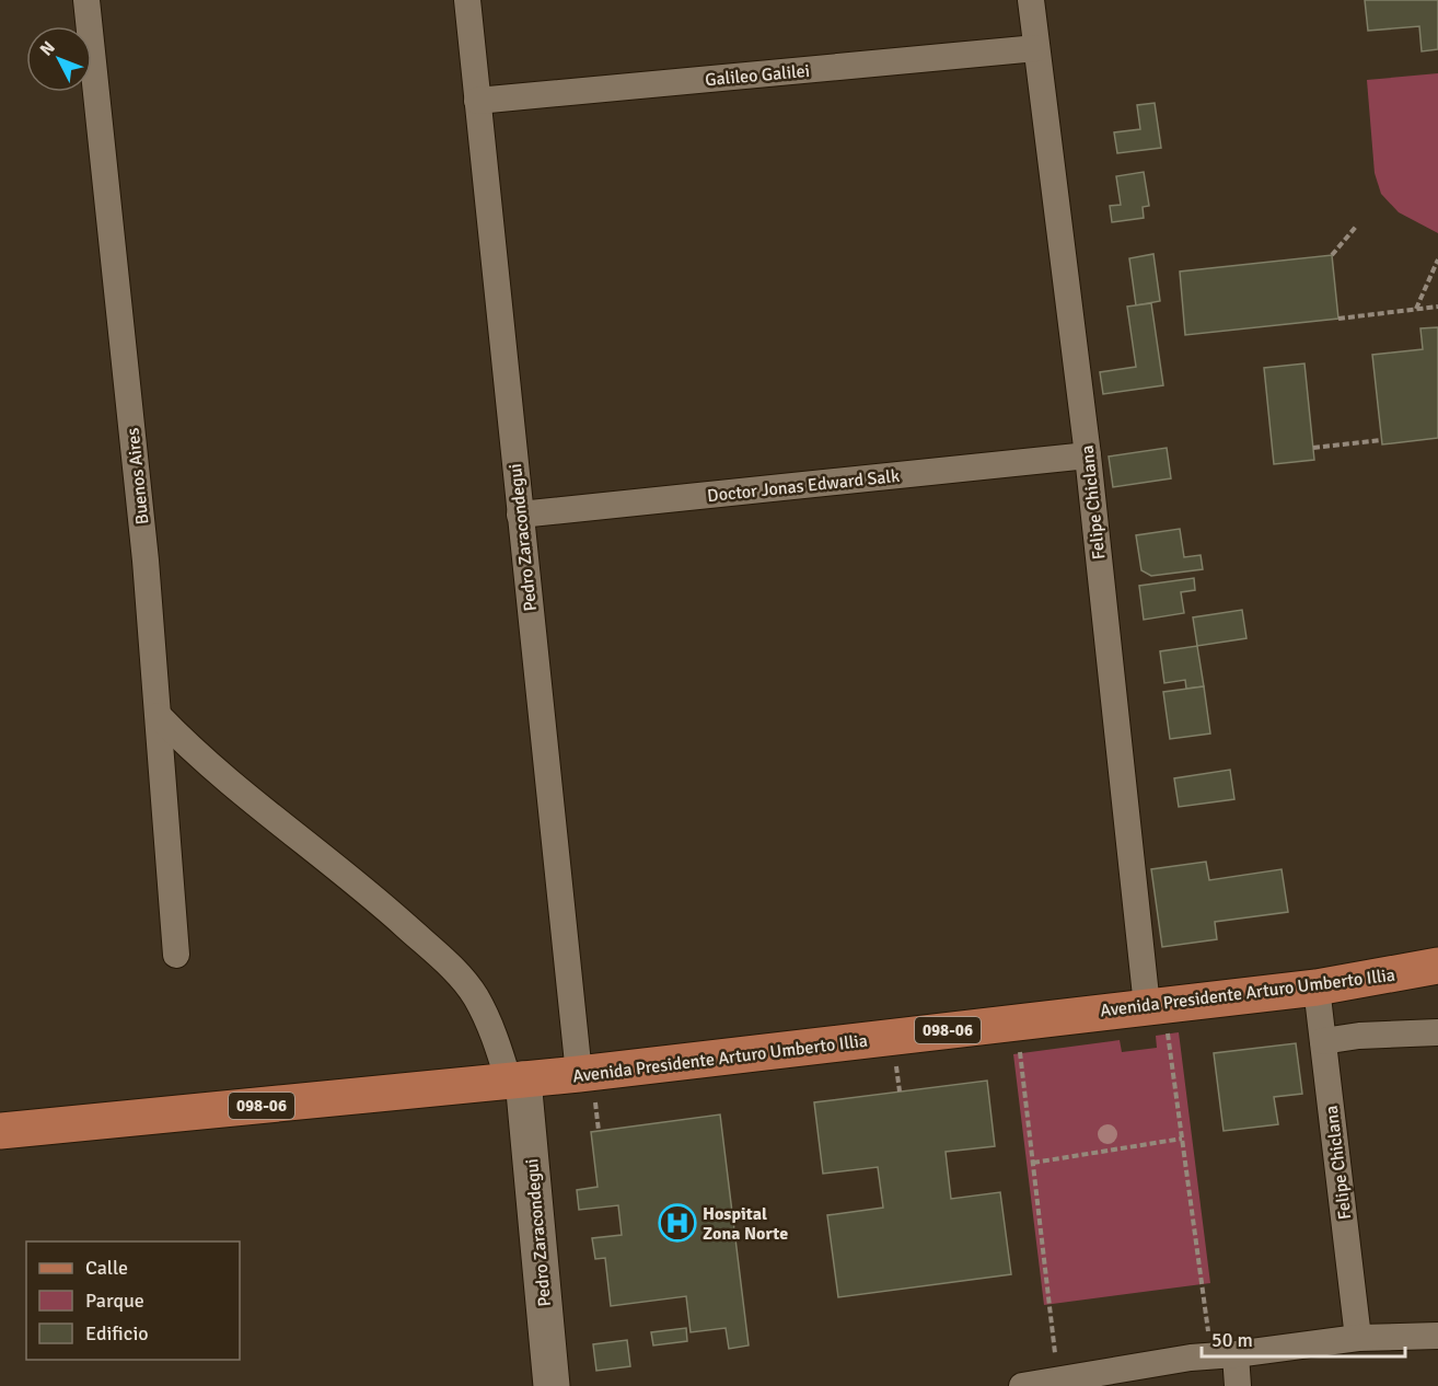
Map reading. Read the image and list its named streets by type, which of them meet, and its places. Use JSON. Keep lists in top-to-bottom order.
{
  "streets": {
    "main road": ["Avenida Presidente Arturo Umberto Illia", "098-06"],
    "street": [
      "Galileo Galilei",
      "Buenos Aires",
      "Doctor Jonas Edward Salk",
      "Felipe Chiclana",
      "Pedro Zaracondegui"
    ]
  },
  "crossings": [
    ["Galileo Galilei", "Felipe Chiclana"],
    ["Galileo Galilei", "Pedro Zaracondegui"],
    ["Doctor Jonas Edward Salk", "Felipe Chiclana"],
    ["Doctor Jonas Edward Salk", "Pedro Zaracondegui"],
    ["Felipe Chiclana", "Avenida Presidente Arturo Umberto Illia"],
    ["Pedro Zaracondegui", "Avenida Presidente Arturo Umberto Illia"]
  ],
  "places": {
    "hospital": ["Hospital Zona Norte"]
  },
  "legend": ["Calle", "Parque", "Edificio"],
  "scale_bar": "50 m",
  "north": "top left"
}
